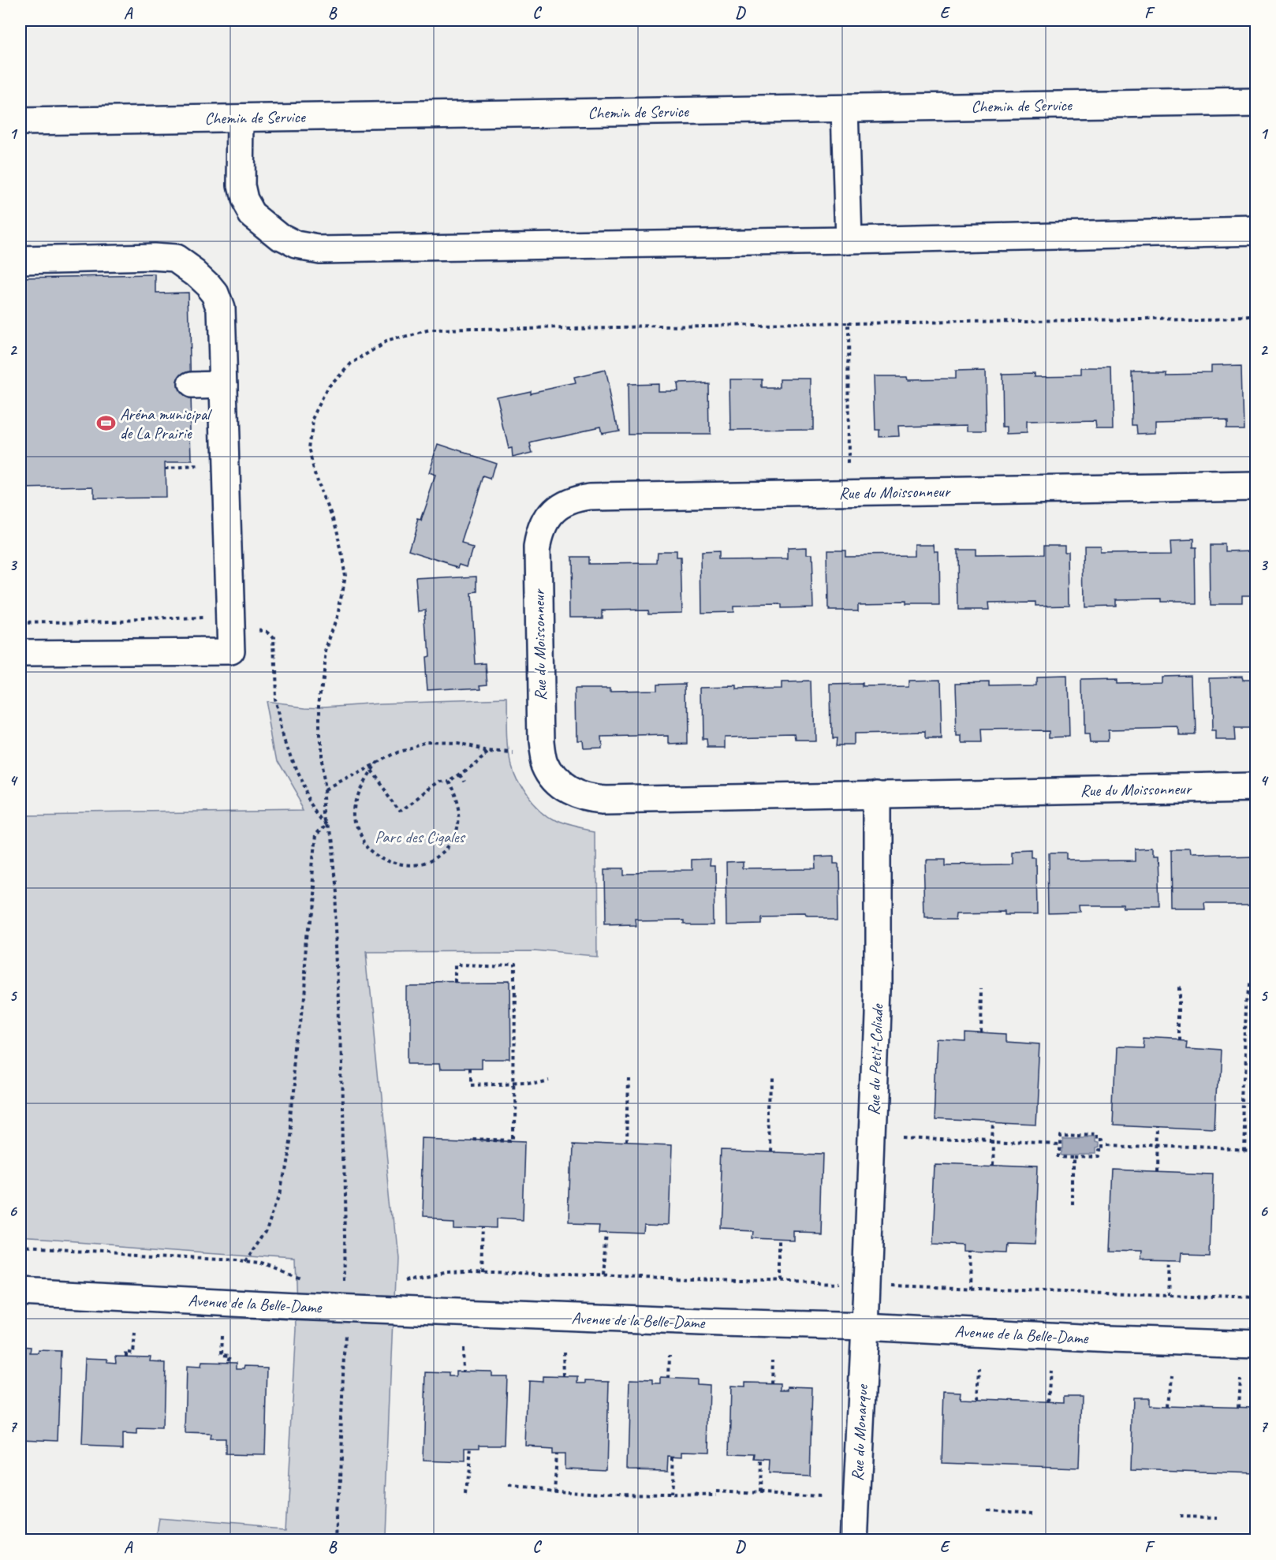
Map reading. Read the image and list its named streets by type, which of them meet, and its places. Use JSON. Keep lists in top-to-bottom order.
{
  "streets": {
    "street": [
      "Chemin de Service",
      "Rue du Moissonneur",
      "Rue du Petit-Coliade",
      "Avenue de la Belle-Dame",
      "Rue du Monarque"
    ]
  },
  "crossings": [
    ["Rue du Moissonneur", "Rue du Petit-Coliade"],
    ["Rue du Petit-Coliade", "Avenue de la Belle-Dame"],
    ["Rue du Petit-Coliade", "Rue du Monarque"],
    ["Avenue de la Belle-Dame", "Rue du Monarque"]
  ],
  "parks": ["Parc des Cigales"],
  "places": {
    "sports": ["Aréna municipal de La Prairie"]
  },
  "grid": {
    "columns": [
      "A",
      "B",
      "C",
      "D",
      "E",
      "F"
    ],
    "rows": [
      "1",
      "2",
      "3",
      "4",
      "5",
      "6",
      "7"
    ]
  }
}
